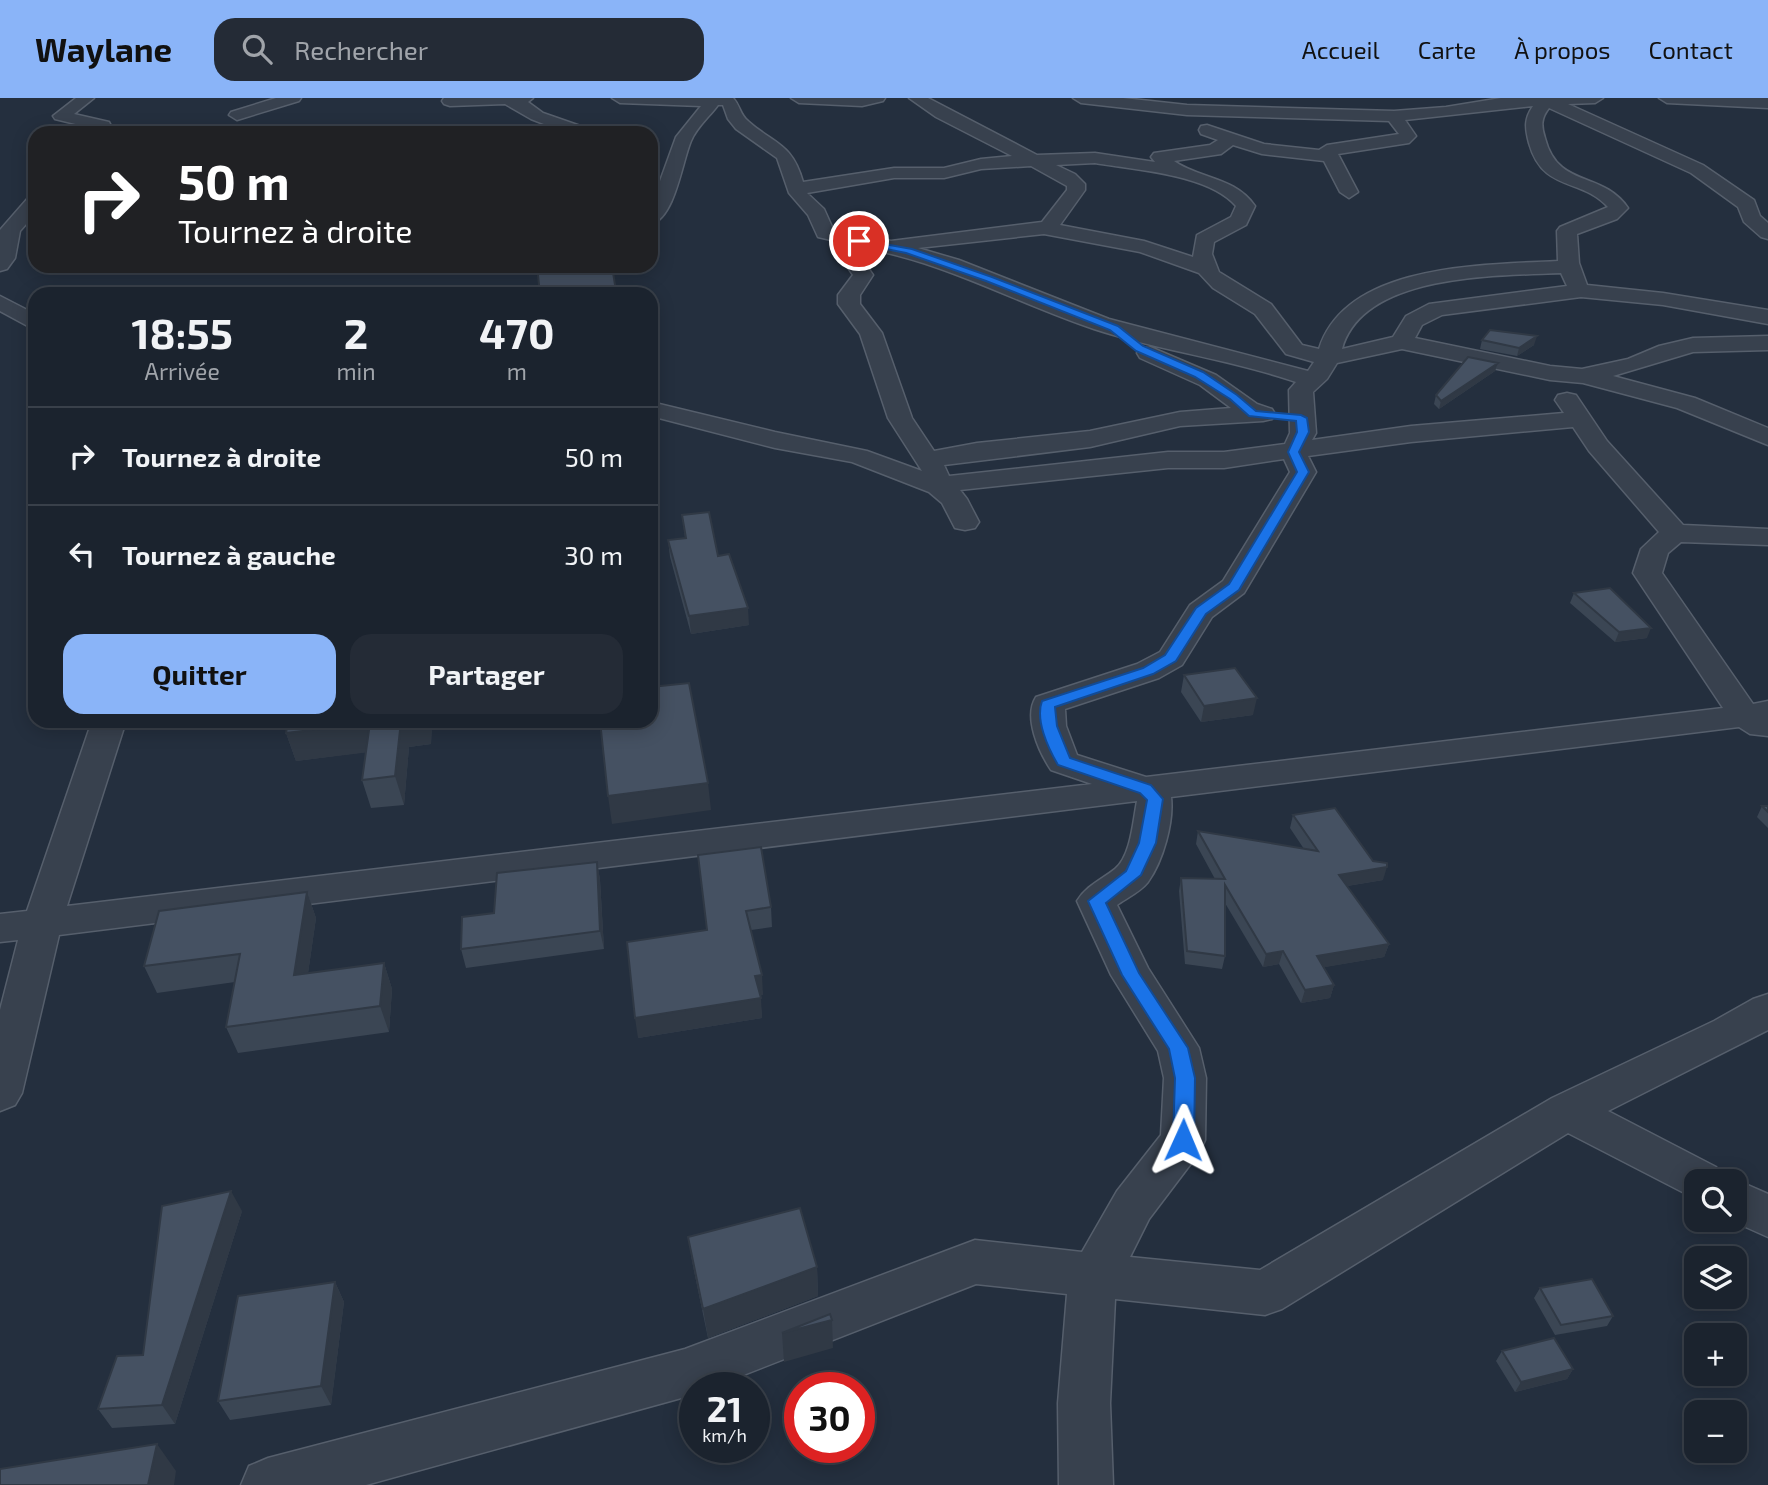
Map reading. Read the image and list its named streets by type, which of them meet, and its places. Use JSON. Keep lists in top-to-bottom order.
{
  "page": {
    "header": "Waylane",
    "search": "Rechercher",
    "nav": [
      "Accueil",
      "Carte",
      "À propos",
      "Contact"
    ],
    "turn": ["50 m", "Tournez à droite"],
    "eta": [
      "18:55",
      "Arrivée",
      "2",
      "min",
      "470",
      "m"
    ],
    "list": [
      {
        "name": "Tournez à droite",
        "value": "50 m"
      },
      {
        "name": "Tournez à gauche",
        "value": "30 m"
      }
    ],
    "buttons": ["Quitter", "Partager"],
    "map_buttons": ["+", "−"],
    "speed": "21 km/h",
    "limit": "30"
  }
}
